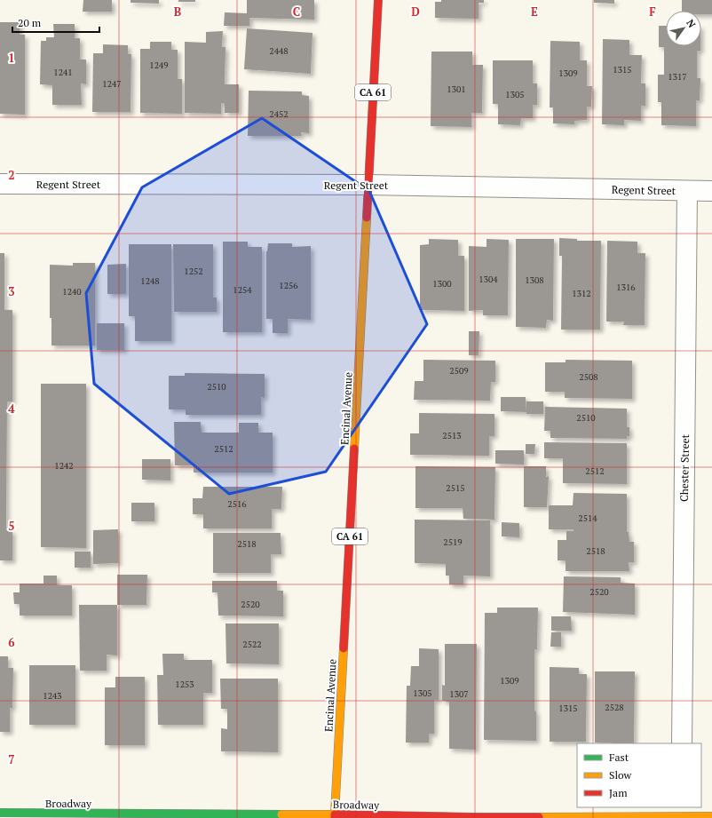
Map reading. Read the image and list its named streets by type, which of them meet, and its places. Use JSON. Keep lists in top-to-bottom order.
{
  "streets": {
    "main road": ["CA 61", "Encinal Avenue", "Broadway"],
    "street": ["Regent Street", "Chester Street"]
  },
  "crossings": [
    ["Regent Street", "Encinal Avenue"],
    ["Regent Street", "Chester Street"],
    ["Encinal Avenue", "Broadway"]
  ],
  "house_numbers": [
    "2448",
    "1249",
    "1315",
    "1241",
    "1309",
    "1317",
    "1247",
    "1301",
    "1305",
    "2452",
    "1252",
    "1304",
    "1308",
    "1248",
    "1300",
    "1256",
    "1316",
    "1254",
    "1240",
    "1312",
    "2509",
    "2508",
    "2510",
    "2510",
    "2513",
    "2512",
    "1242",
    "2512",
    "2515",
    "2516",
    "2514",
    "2519",
    "2518",
    "2518",
    "2520",
    "2520",
    "2522",
    "1309",
    "1253",
    "1305",
    "1307",
    "1243",
    "2528",
    "1315"
  ],
  "legend": ["Fast", "Slow", "Jam"],
  "scale_bar": "20 m",
  "north": "top right",
  "grid": {
    "columns": [
      "B",
      "C",
      "D",
      "E",
      "F"
    ],
    "rows": [
      "1",
      "2",
      "3",
      "4",
      "5",
      "6",
      "7"
    ]
  }
}
